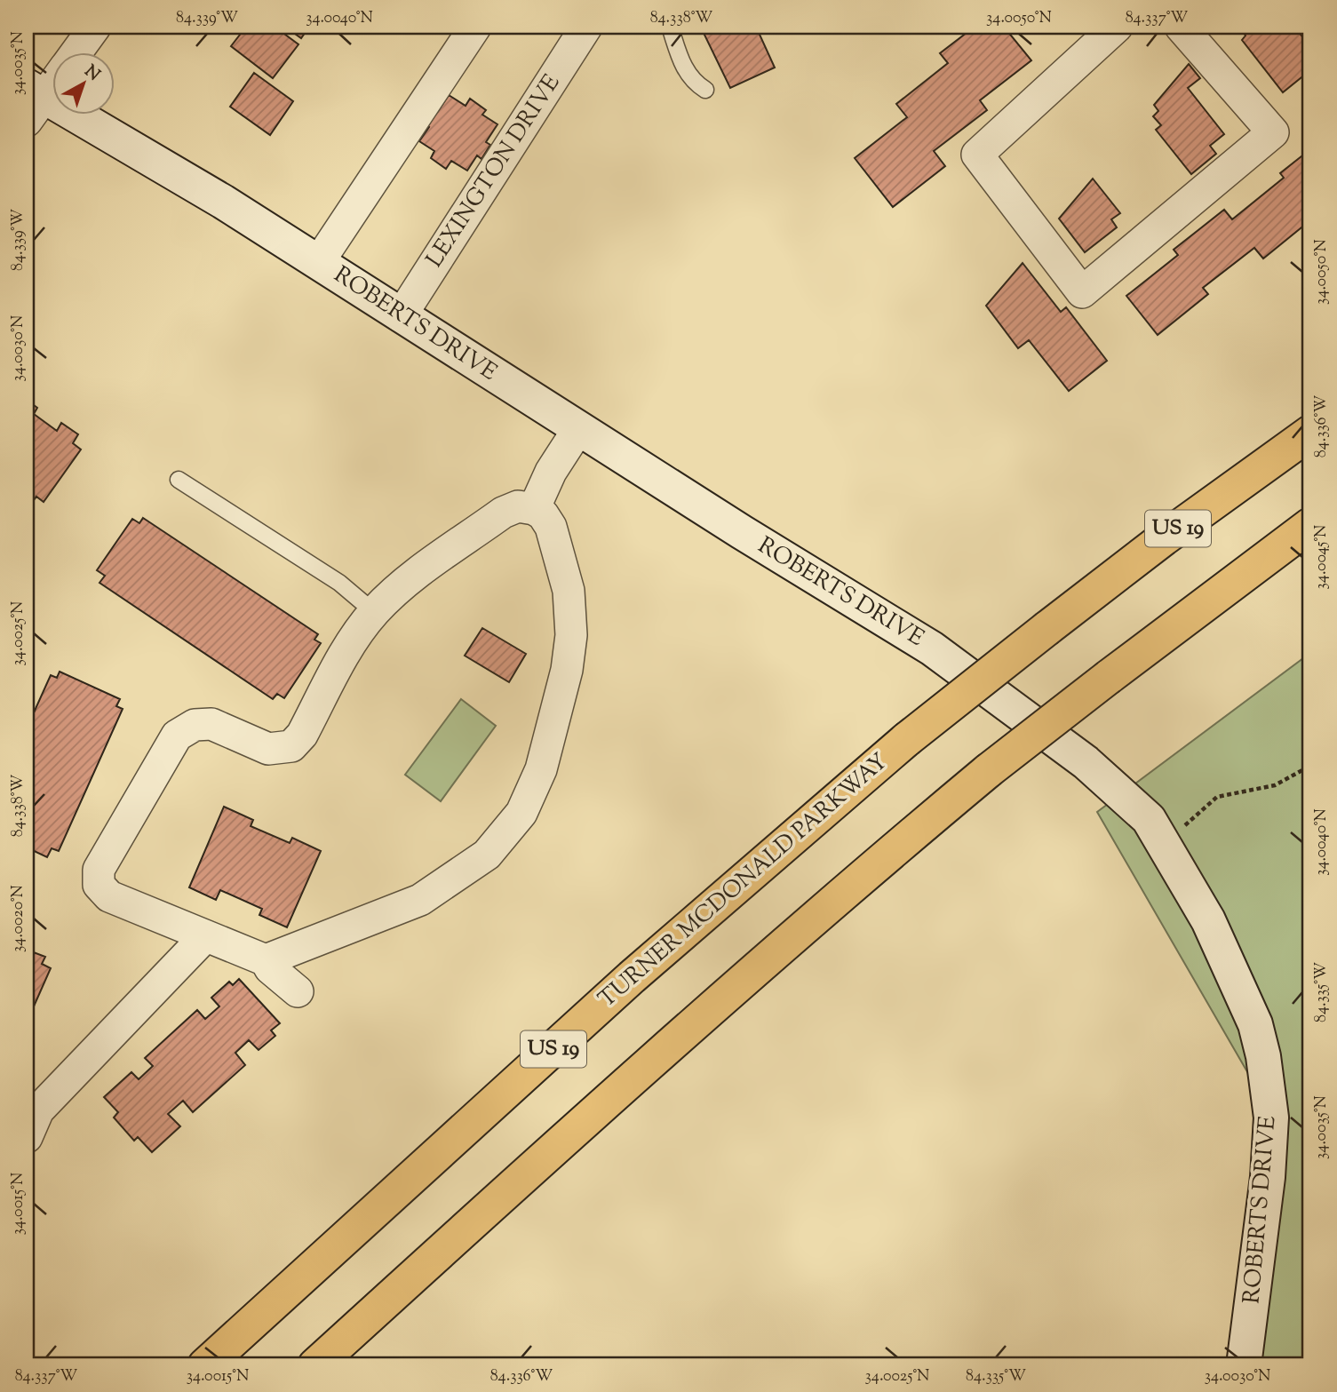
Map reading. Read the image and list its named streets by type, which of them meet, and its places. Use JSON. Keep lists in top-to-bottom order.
{
  "streets": {
    "highway": ["US 19", "TURNER MCDONALD PARKWAY"],
    "street": ["LEXINGTON DRIVE", "ROBERTS DRIVE"]
  },
  "crossings": [
    ["LEXINGTON DRIVE", "ROBERTS DRIVE"]
  ],
  "north": "top right",
  "coordinates": [
    "84.339°W",
    "34.0040°N",
    "84.338°W",
    "34.0050°N",
    "84.337°W",
    "34.0035°N",
    "34.0030°N",
    "84.336°W",
    "34.0045°N",
    "34.0025°N",
    "34.0020°N",
    "84.335°W",
    "34.0015°N"
  ]
}
